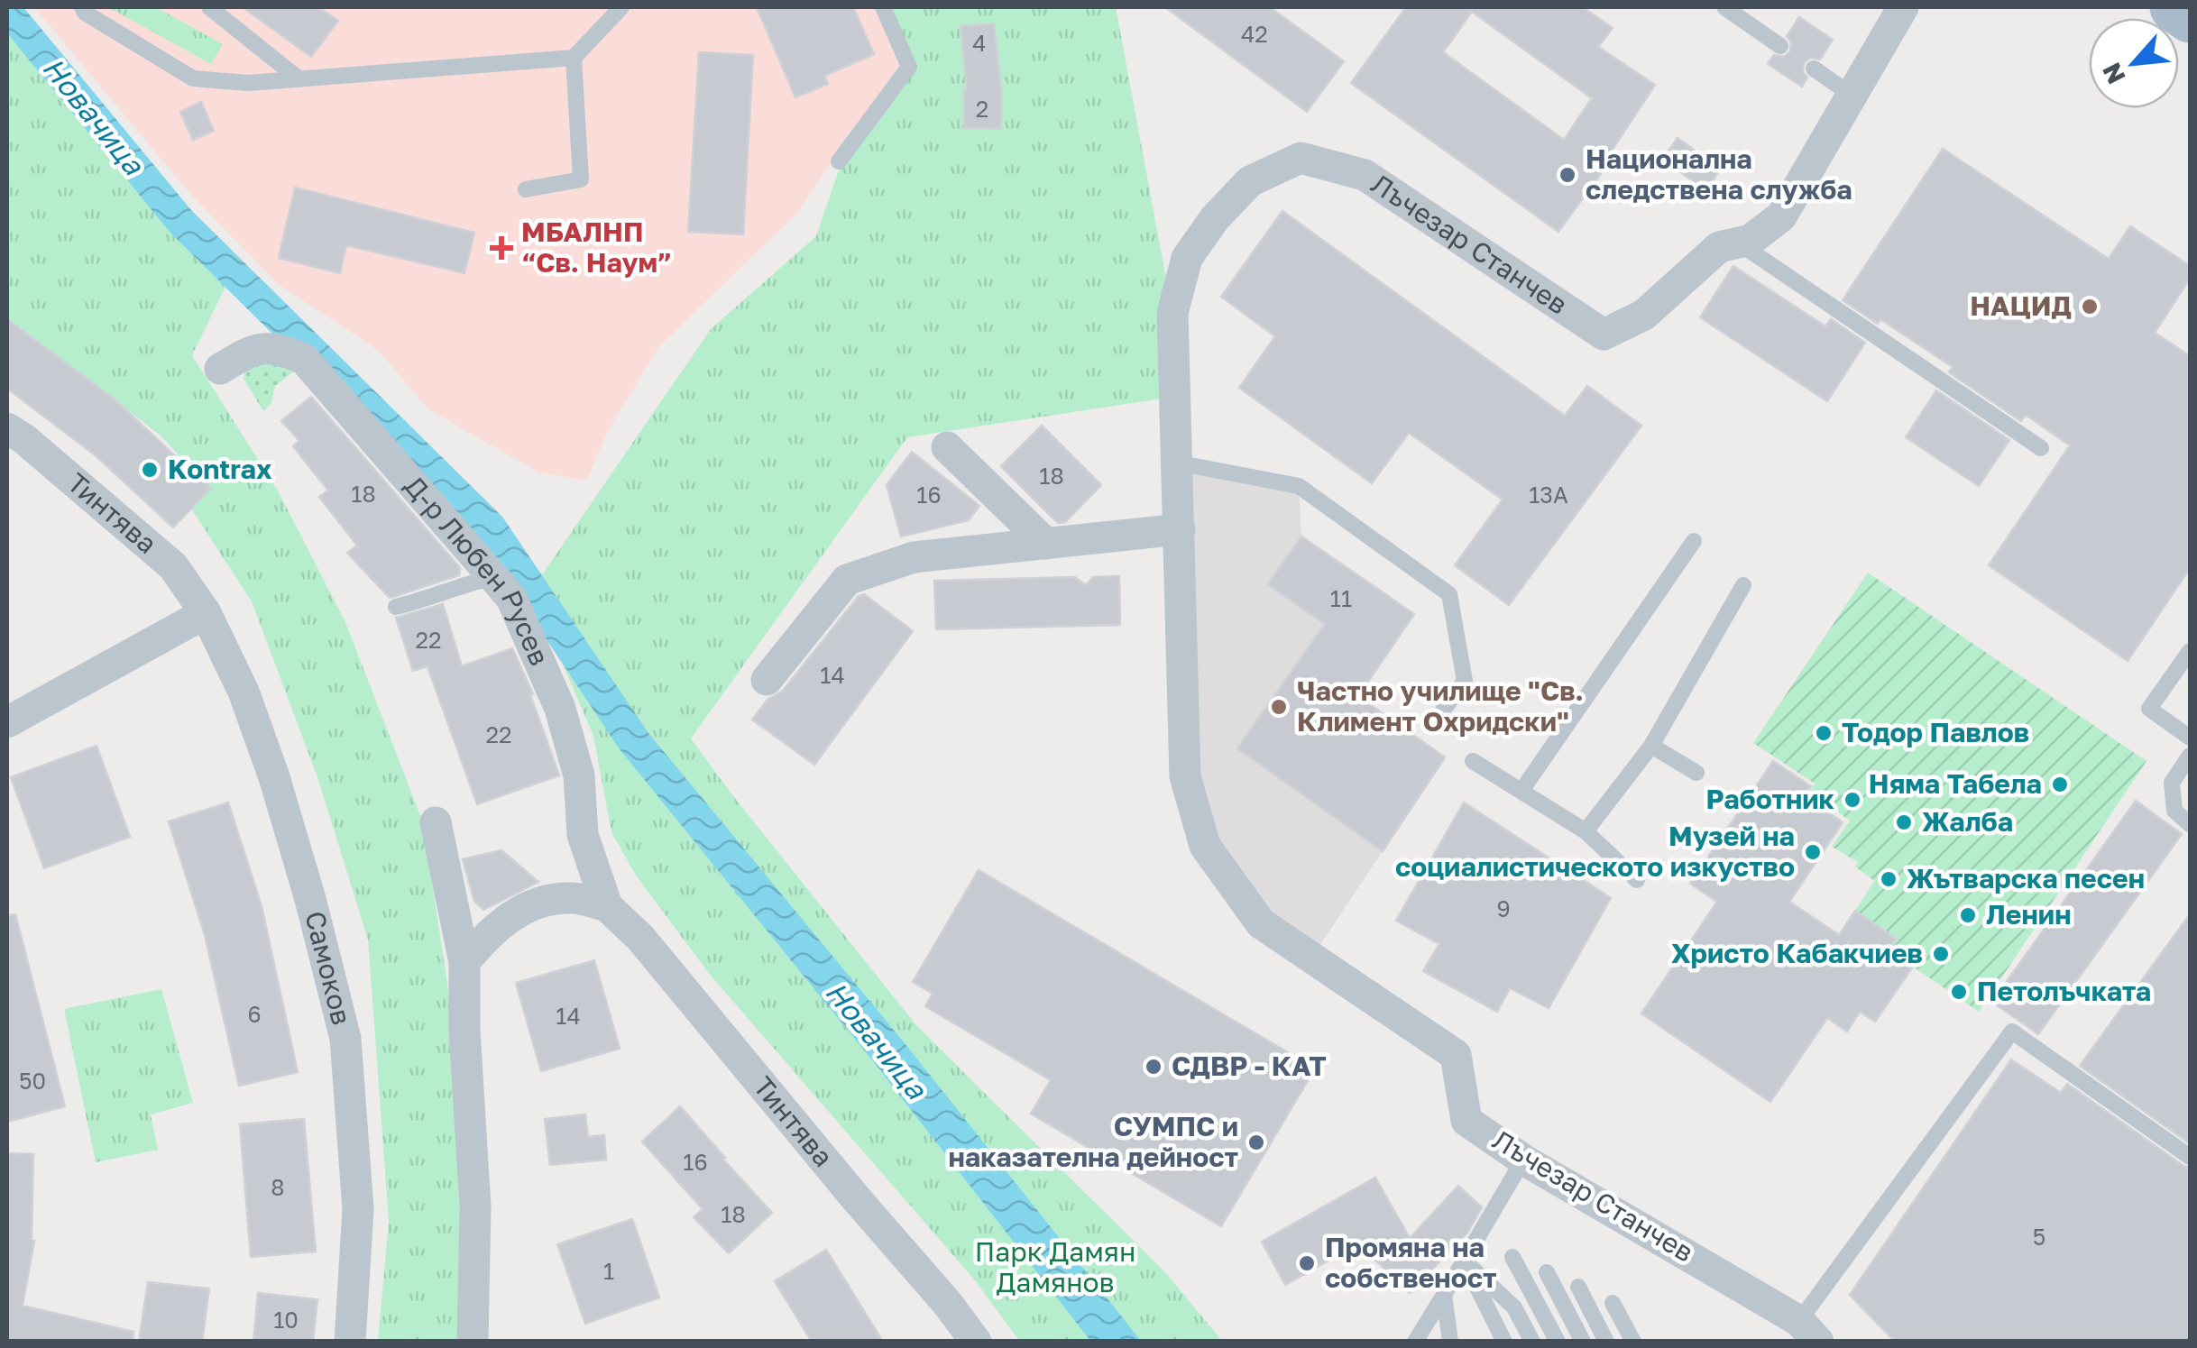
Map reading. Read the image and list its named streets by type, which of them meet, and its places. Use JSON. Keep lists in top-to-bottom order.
{
  "streets": {
    "street": [
      "Лъчезар Станчев",
      "Тинтява",
      "Д-р Любен Русев",
      "Самоков"
    ]
  },
  "crossings": [
    ["Тинтява", "Д-р Любен Русев"],
    ["Тинтява", "Самоков"]
  ],
  "water": ["Новачица"],
  "parks": ["Парк Дамян Дамянов"],
  "places": {
    "other": [
      "Национална следствена служба",
      "НАЦИД",
      "Kontrax",
      "Частно училище \"Св. Климент Охридски\"",
      "Тодор Павлов",
      "Няма Табела",
      "Работник",
      "Жалба",
      "Музей на социалистическото изкуство",
      "Жътварска песен",
      "Ленин",
      "Христо Кабакчиев",
      "Петолъчката",
      "СДВР - КАТ",
      "СУМПС и наказателна дейност",
      "Промяна на собственост"
    ],
    "health": ["MБАЛНП “Св. Наум”"]
  },
  "house_numbers": [
    "42",
    "4",
    "2",
    "18",
    "18",
    "16",
    "13А",
    "11",
    "22",
    "14",
    "22",
    "9",
    "6",
    "14",
    "50",
    "16",
    "8",
    "18",
    "5",
    "1",
    "10"
  ],
  "north": "bottom left"
}
